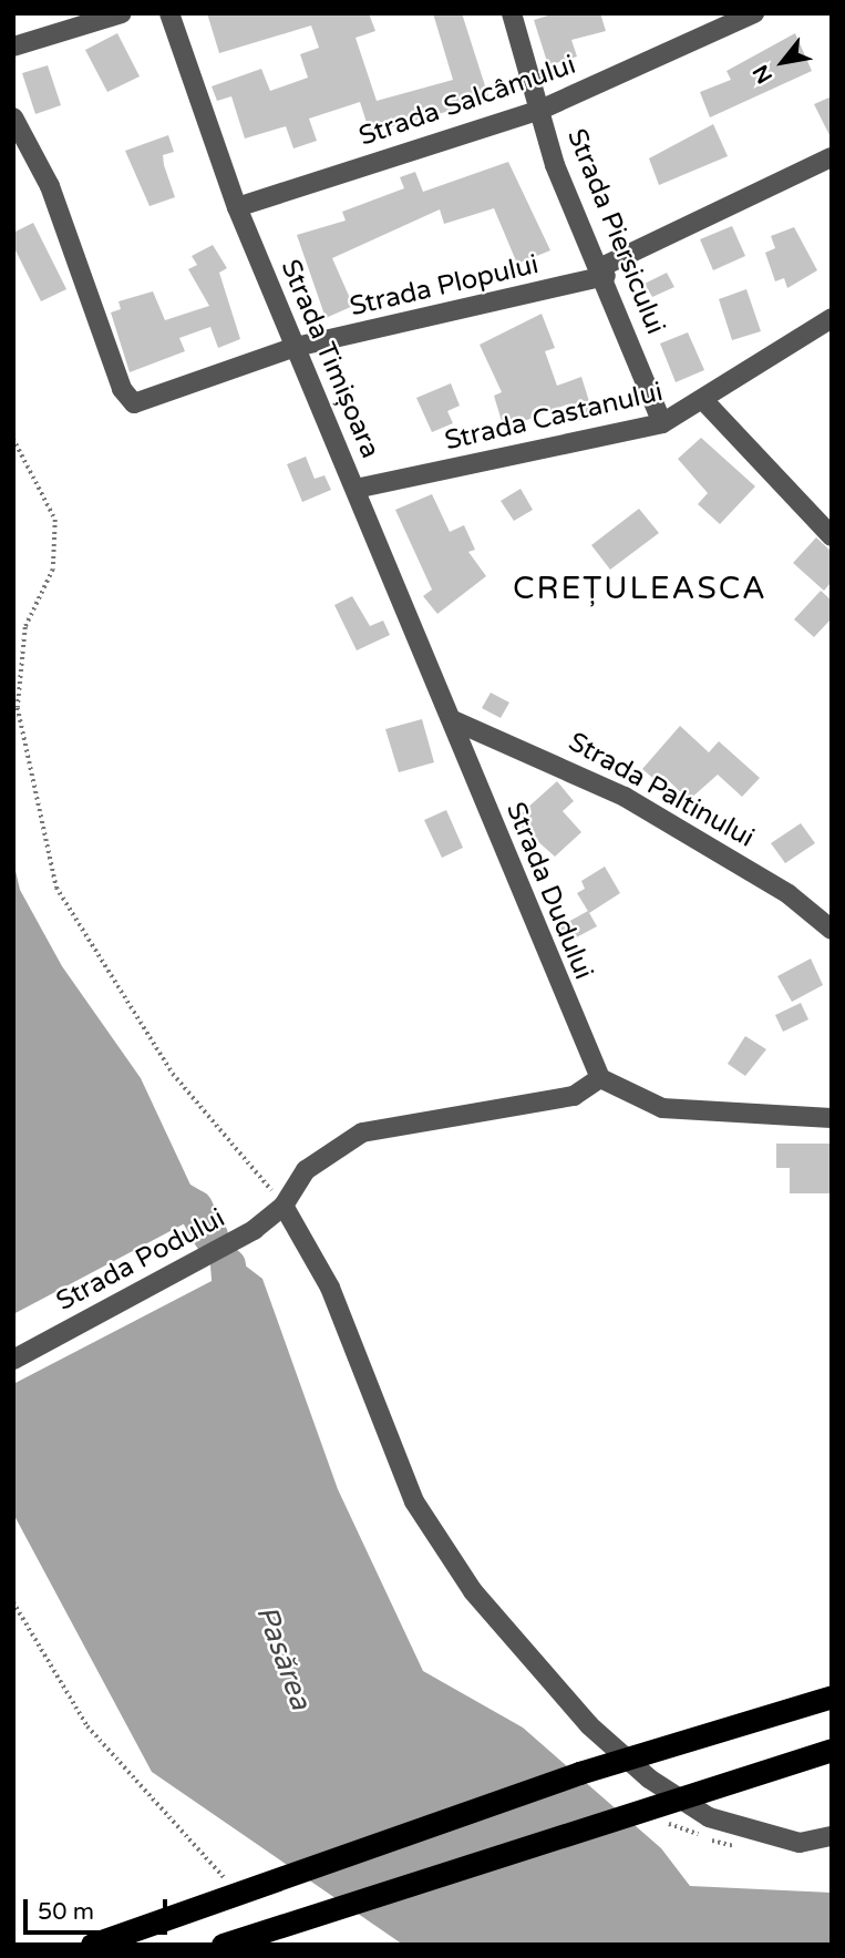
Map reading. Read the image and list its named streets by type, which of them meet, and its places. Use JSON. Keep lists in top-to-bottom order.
{
  "streets": {
    "street": [
      "Strada Salcâmului",
      "Strada Piersicului",
      "Strada Plopului",
      "Strada Timișoara",
      "Strada Castanului",
      "Strada Paltinului",
      "Strada Dudului",
      "Strada Podului"
    ]
  },
  "crossings": [
    ["Strada Salcâmului", "Strada Piersicului"],
    ["Strada Salcâmului", "Strada Timișoara"],
    ["Strada Piersicului", "Strada Plopului"],
    ["Strada Piersicului", "Strada Castanului"],
    ["Strada Plopului", "Strada Timișoara"],
    ["Strada Timișoara", "Strada Castanului"],
    ["Strada Timișoara", "Strada Paltinului"],
    ["Strada Timișoara", "Strada Dudului"],
    ["Strada Paltinului", "Strada Dudului"]
  ],
  "districts": ["CREȚULEASCA"],
  "water": ["Pasărea"],
  "scale_bar": "50 m",
  "north": "bottom left"
}
